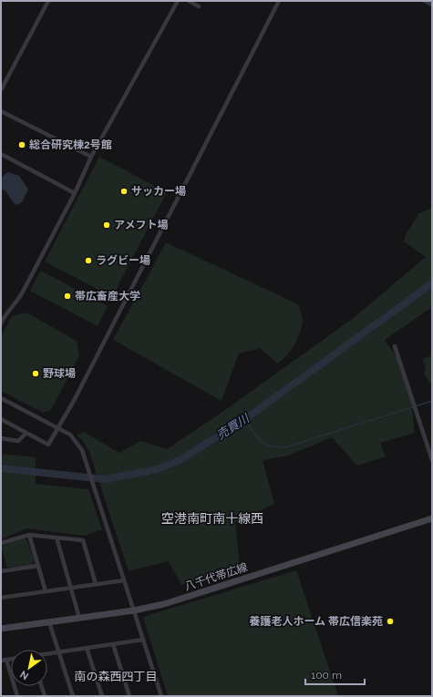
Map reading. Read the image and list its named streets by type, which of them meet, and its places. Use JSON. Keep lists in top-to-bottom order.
{
  "streets": {
    "main road": ["八千代帯広線"]
  },
  "districts": ["空港南町南十線西", "南の森西四丁目"],
  "water": ["売買川"],
  "places": [
    "総合研究棟2号館",
    "サッカー場",
    "アメフト場",
    "ラグビー場",
    "帯広畜産大学",
    "野球場",
    "養護老人ホーム 帯広信楽苑"
  ],
  "scale_bar": "100 m",
  "north": "bottom left"
}
